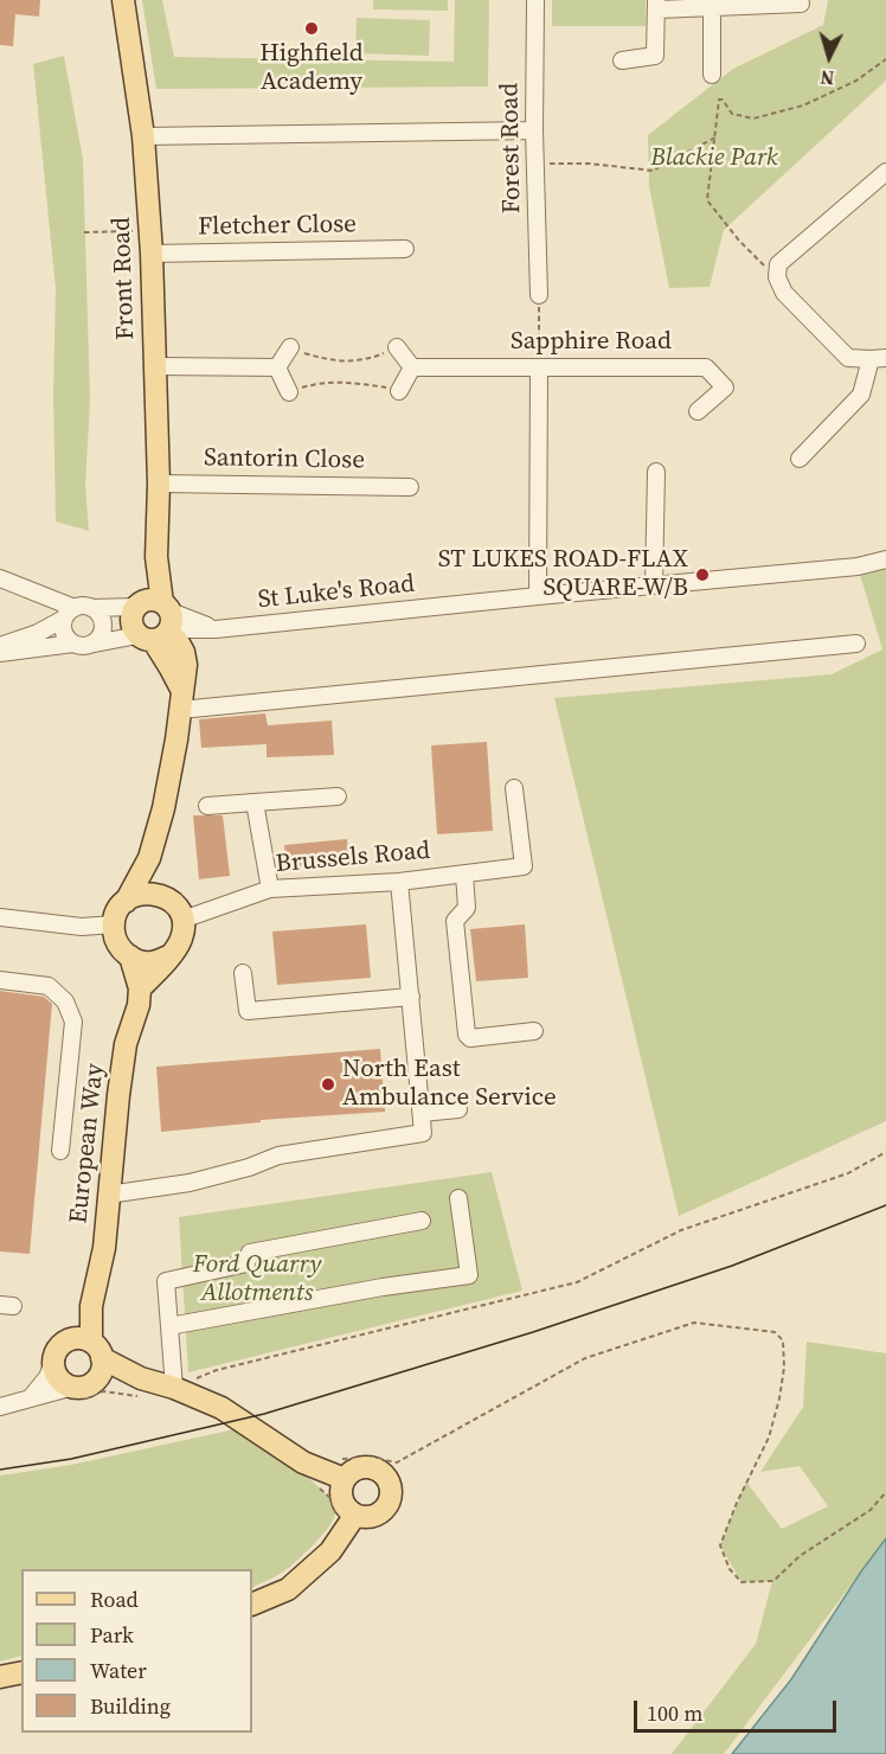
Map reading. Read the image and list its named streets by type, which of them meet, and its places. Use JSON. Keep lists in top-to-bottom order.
{
  "streets": {
    "main road": ["Front Road", "European Way"],
    "street": [
      "Forest Road",
      "Fletcher Close",
      "Sapphire Road",
      "Santorin Close",
      "St Luke's Road",
      "Brussels Road"
    ]
  },
  "crossings": [
    ["Fletcher Close", "Front Road"],
    ["Front Road", "Santorin Close"]
  ],
  "parks": ["Blackie Park", "Ford Quarry Allotments"],
  "places": ["Highfield Academy", "ST LUKES ROAD-FLAX SQUARE-W/B", "North East Ambulance Service"],
  "legend": [
    "Road",
    "Park",
    "Water",
    "Building"
  ],
  "scale_bar": "100 m",
  "north": "bottom"
}
